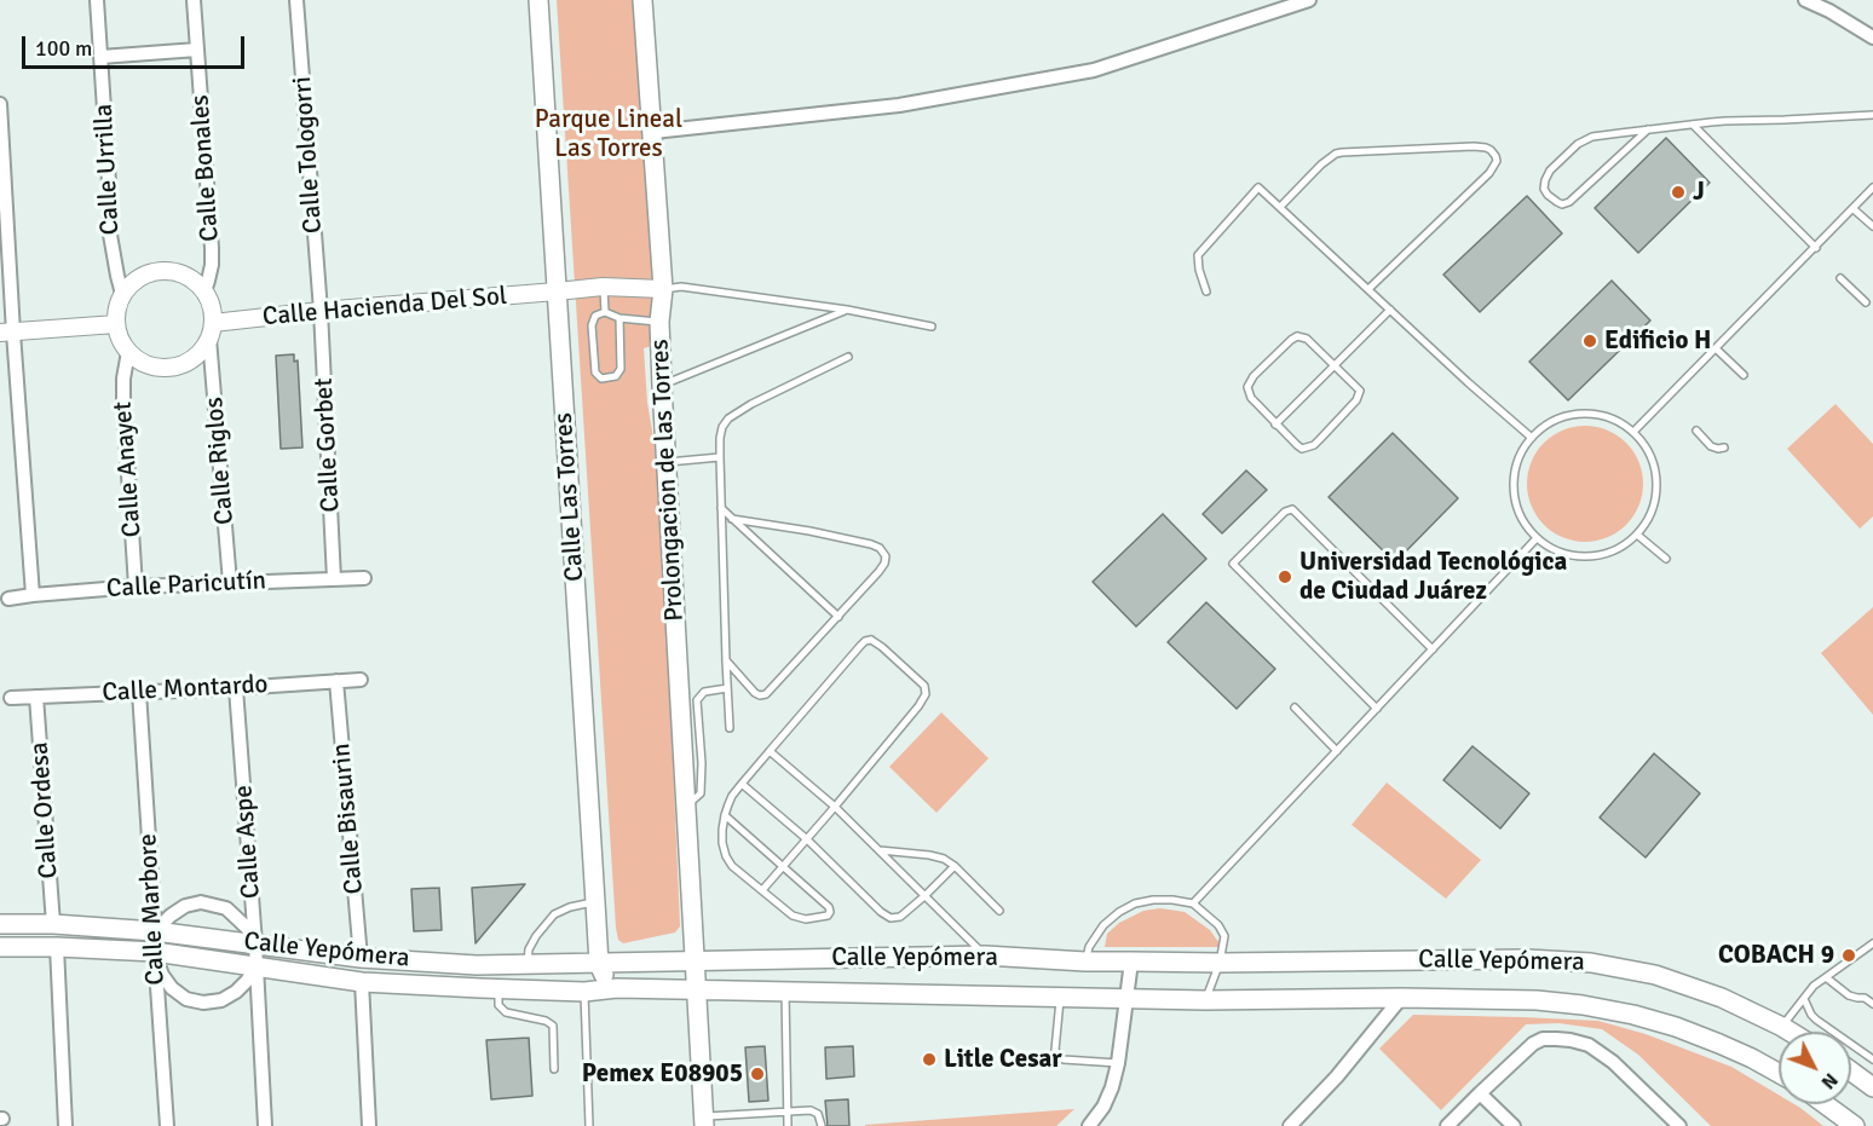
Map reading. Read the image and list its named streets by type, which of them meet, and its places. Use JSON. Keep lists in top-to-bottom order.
{
  "streets": {
    "main road": ["Prolongacion de las Torres", "Calle Las Torres", "Calle Yepómera"],
    "street": [
      "Calle Tologorri",
      "Calle Bonales",
      "Calle Urrilla",
      "Calle Hacienda Del Sol",
      "Calle Gorbet",
      "Calle Riglos",
      "Calle Anayet",
      "Calle Paricutín",
      "Calle Montardo",
      "Calle Ordesa",
      "Calle Bisaurin",
      "Calle Aspe",
      "Calle Marbore"
    ]
  },
  "crossings": [
    ["Calle Tologorri", "Calle Hacienda Del Sol"],
    ["Calle Tologorri", "Calle Gorbet"],
    ["Calle Bonales", "Calle Urrilla"],
    ["Calle Bonales", "Calle Hacienda Del Sol"],
    ["Calle Bonales", "Calle Riglos"],
    ["Calle Bonales", "Calle Anayet"],
    ["Calle Urrilla", "Calle Hacienda Del Sol"],
    ["Calle Urrilla", "Calle Riglos"],
    ["Calle Urrilla", "Calle Anayet"],
    ["Calle Hacienda Del Sol", "Calle Gorbet"],
    ["Calle Hacienda Del Sol", "Calle Riglos"],
    ["Calle Hacienda Del Sol", "Calle Anayet"],
    ["Calle Hacienda Del Sol", "Prolongacion de las Torres"],
    ["Calle Hacienda Del Sol", "Calle Las Torres"],
    ["Calle Gorbet", "Calle Paricutín"],
    ["Calle Riglos", "Calle Anayet"],
    ["Calle Riglos", "Calle Paricutín"],
    ["Calle Anayet", "Calle Paricutín"],
    ["Prolongacion de las Torres", "Calle Yepómera"],
    ["Calle Las Torres", "Calle Yepómera"],
    ["Calle Montardo", "Calle Ordesa"],
    ["Calle Montardo", "Calle Bisaurin"],
    ["Calle Montardo", "Calle Aspe"],
    ["Calle Montardo", "Calle Marbore"],
    ["Calle Ordesa", "Calle Yepómera"],
    ["Calle Bisaurin", "Calle Yepómera"],
    ["Calle Aspe", "Calle Yepómera"],
    ["Calle Marbore", "Calle Yepómera"]
  ],
  "parks": ["Parque Lineal Las Torres"],
  "places": [
    "J",
    "Edificio H",
    "Universidad Tecnológica de Ciudad Juárez",
    "COBACH 9",
    "Litle Cesar",
    "Pemex E08905"
  ],
  "scale_bar": "100 m",
  "north": "bottom right"
}
